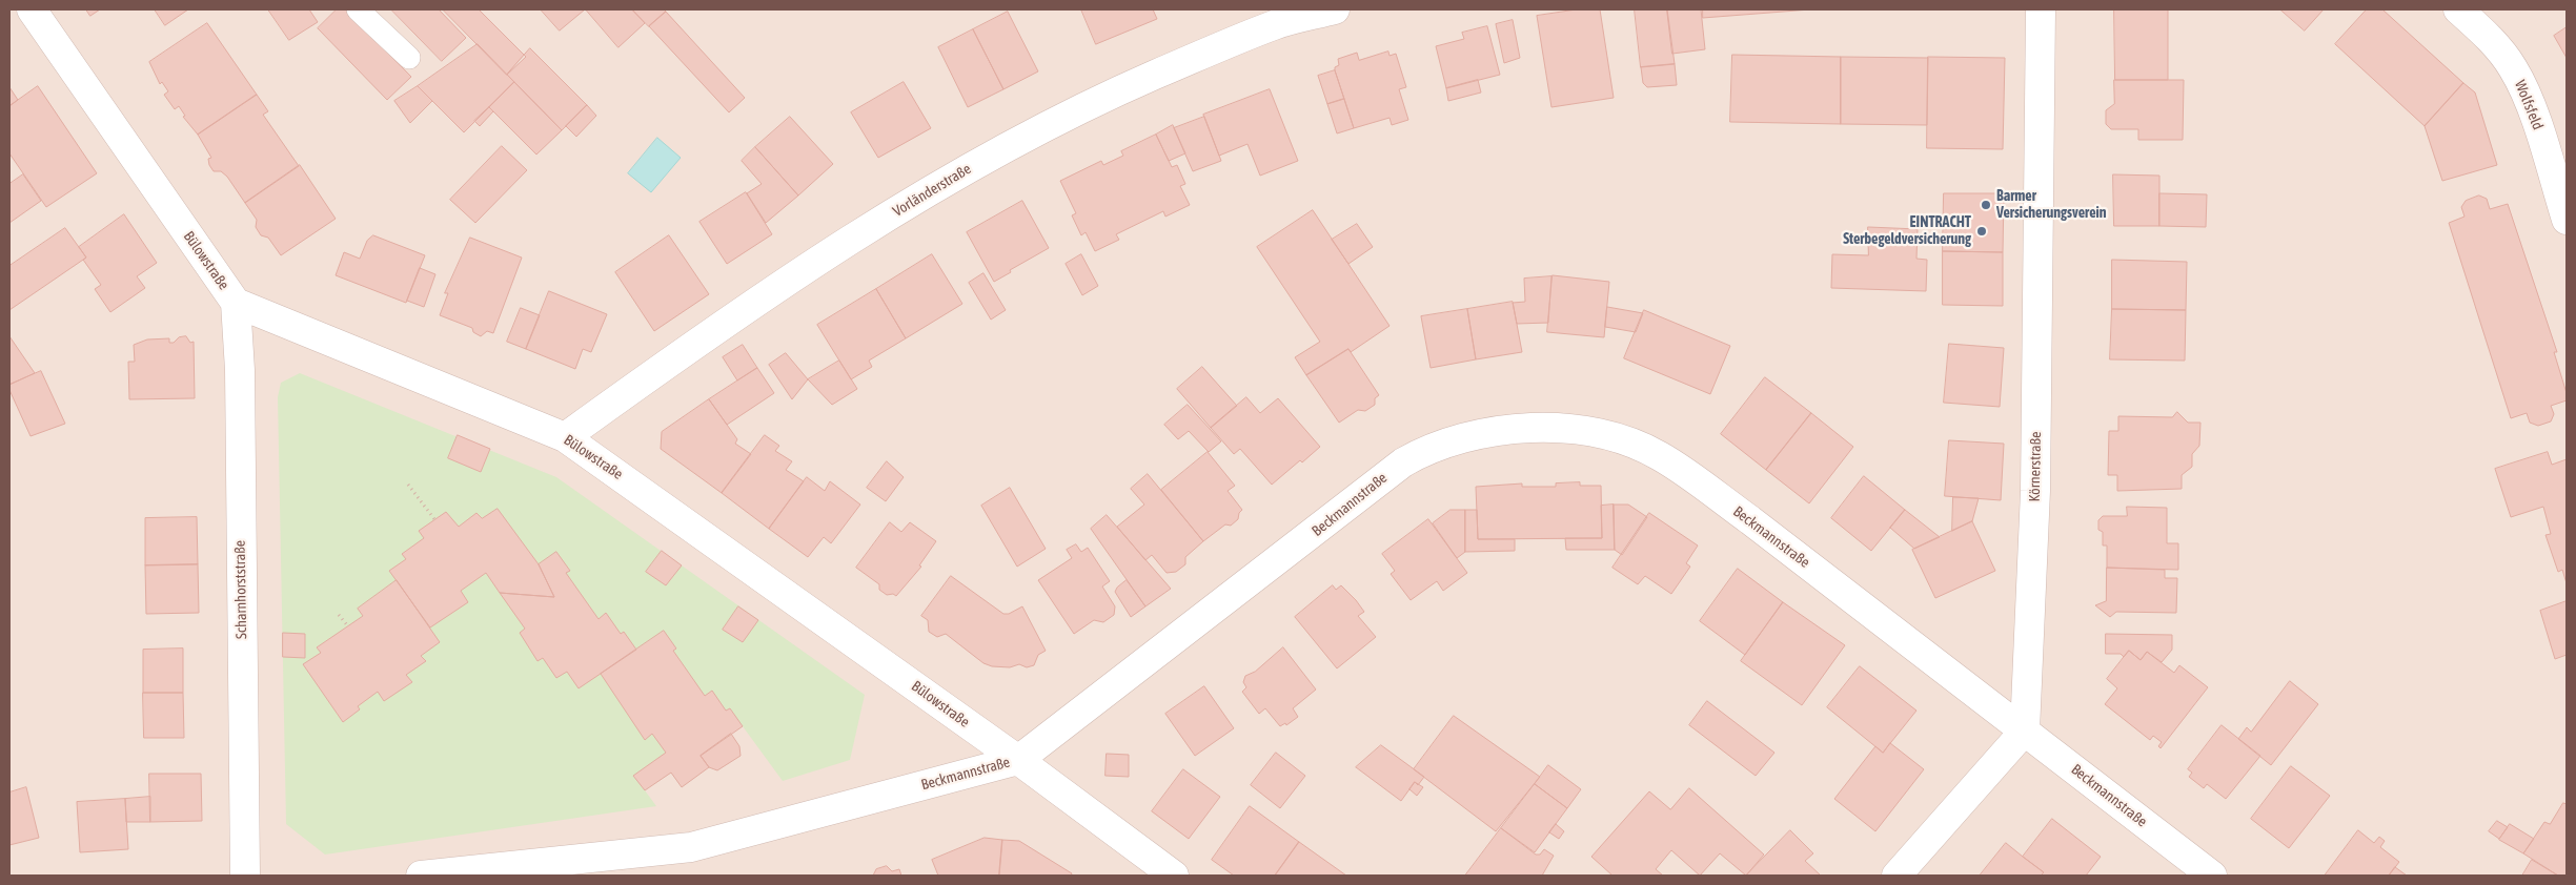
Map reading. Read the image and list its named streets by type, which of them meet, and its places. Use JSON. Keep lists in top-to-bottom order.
{
  "streets": {
    "street": [
      "Wolfsfeld",
      "Vorländerstraße",
      "Bülowstraße",
      "Körnerstraße",
      "Beckmannstraße",
      "Scharnhorststraße"
    ]
  },
  "crossings": [
    ["Vorländerstraße", "Bülowstraße"],
    ["Bülowstraße", "Beckmannstraße"],
    ["Bülowstraße", "Scharnhorststraße"],
    ["Körnerstraße", "Beckmannstraße"]
  ],
  "places": ["Barmer Versicherungsverein", "EINTRACHT Sterbegeldversicherung"]
}
